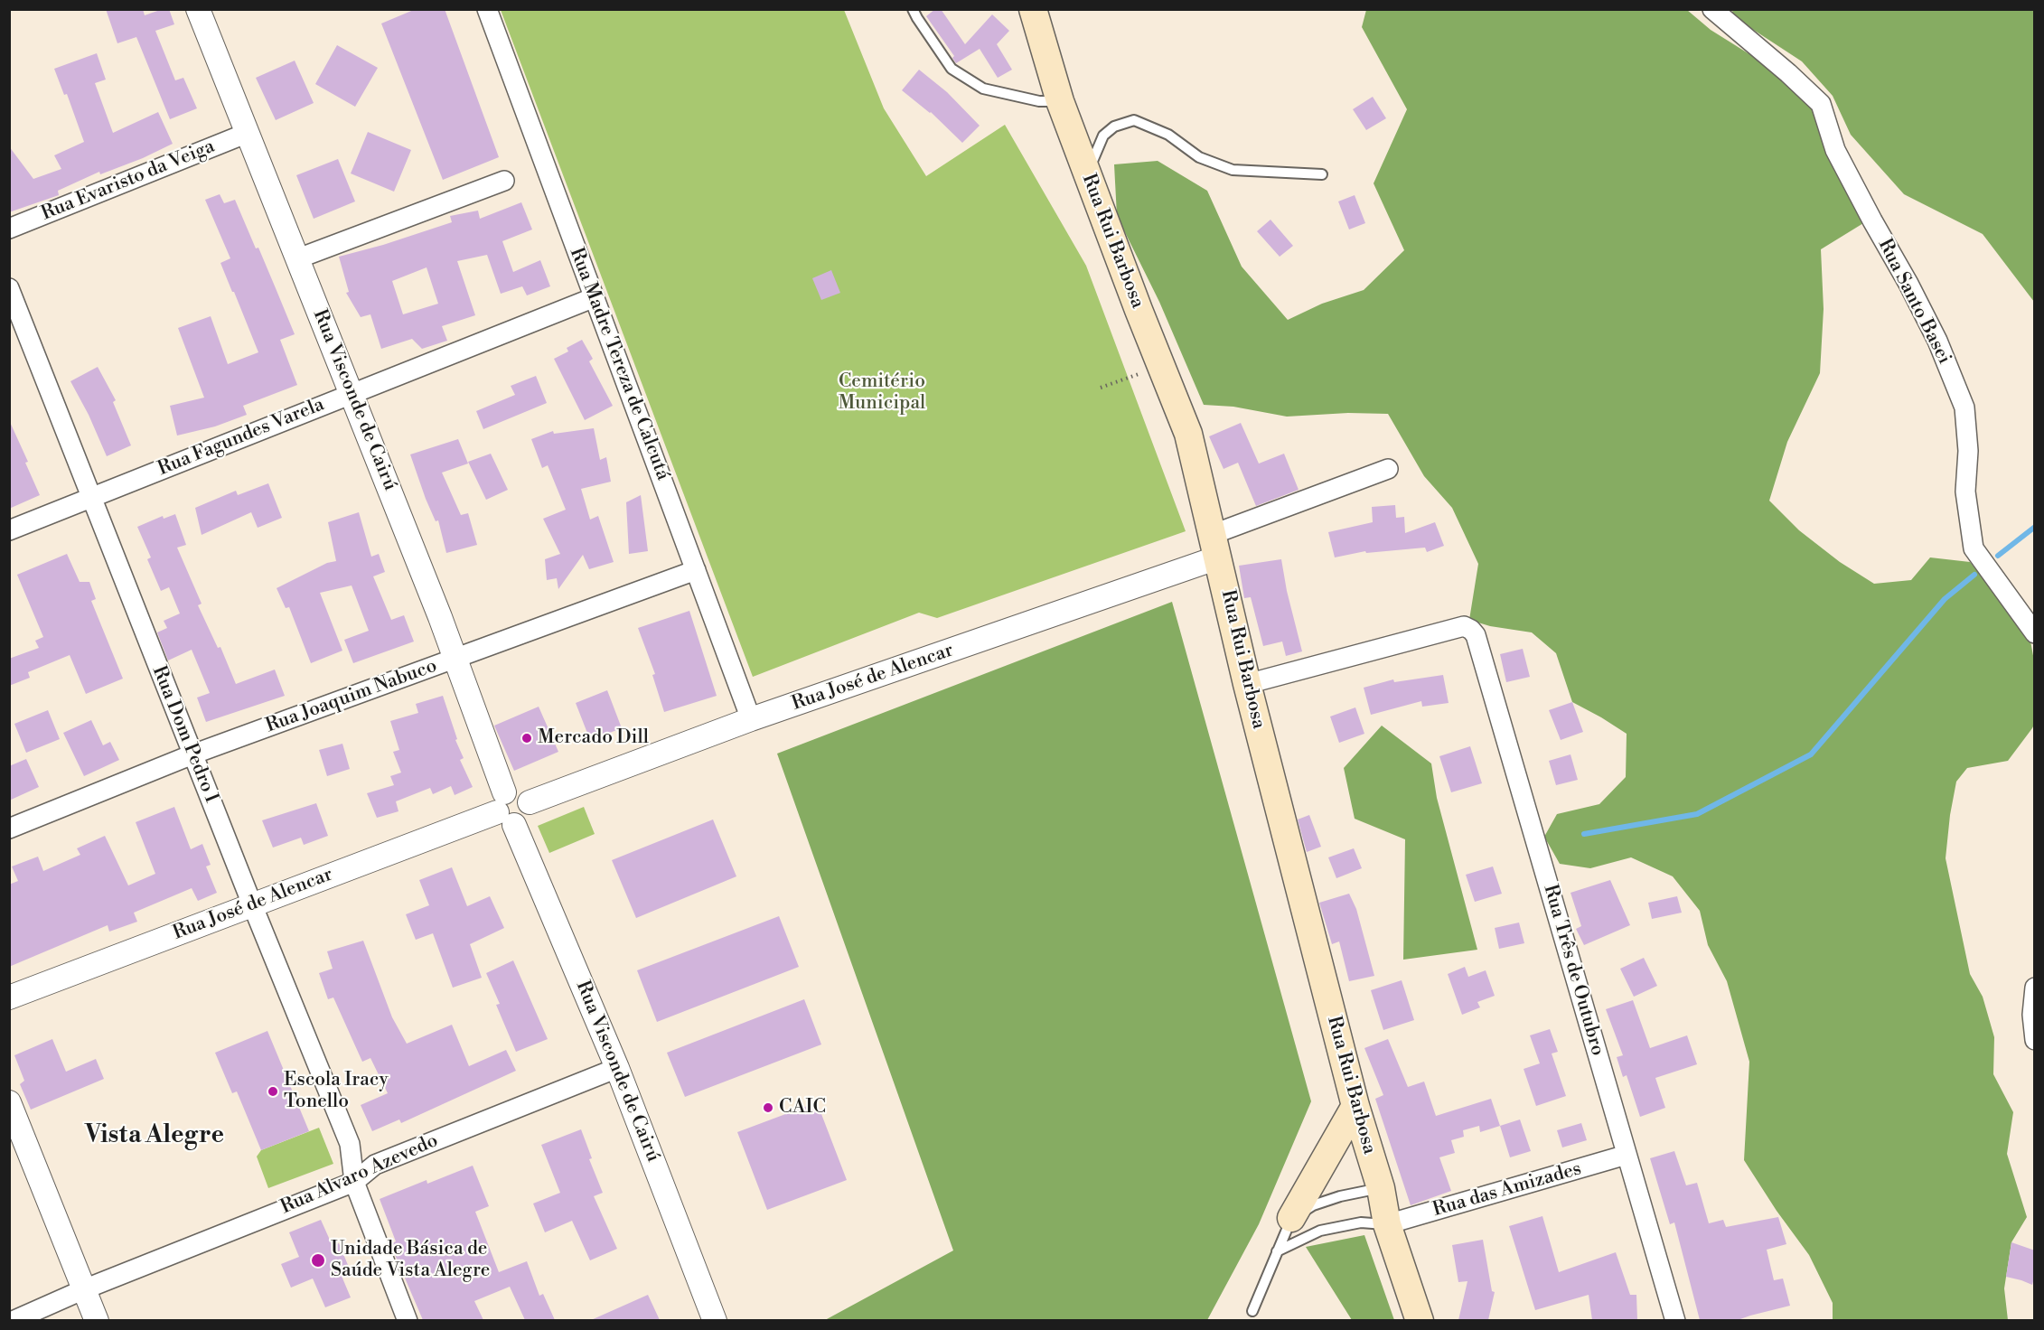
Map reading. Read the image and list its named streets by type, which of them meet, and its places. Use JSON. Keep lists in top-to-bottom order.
{
  "streets": {
    "main road": ["Rua Rui Barbosa"],
    "street": [
      "Rua Evaristo da Veiga",
      "Rua Santo Basei",
      "Rua Madre Tereza de Calcutá",
      "Rua Visconde de Cairú",
      "Rua Fagundes Varela",
      "Rua José de Alencar",
      "Rua Joaquim Nabuco",
      "Rua Dom Pedro I",
      "Rua Três de Outubro",
      "Rua Alvaro Azevedo",
      "Rua das Amizades"
    ]
  },
  "crossings": [
    ["Rua Evaristo da Veiga", "Rua Visconde de Cairú"],
    ["Rua Rui Barbosa", "Rua José de Alencar"],
    ["Rua Rui Barbosa", "Rua Três de Outubro"],
    ["Rua Rui Barbosa", "Rua das Amizades"],
    ["Rua Madre Tereza de Calcutá", "Rua Fagundes Varela"],
    ["Rua Madre Tereza de Calcutá", "Rua José de Alencar"],
    ["Rua Madre Tereza de Calcutá", "Rua Joaquim Nabuco"],
    ["Rua Visconde de Cairú", "Rua Fagundes Varela"],
    ["Rua Visconde de Cairú", "Rua José de Alencar"],
    ["Rua Visconde de Cairú", "Rua Joaquim Nabuco"],
    ["Rua Visconde de Cairú", "Rua Alvaro Azevedo"],
    ["Rua Fagundes Varela", "Rua Dom Pedro I"],
    ["Rua José de Alencar", "Rua Dom Pedro I"],
    ["Rua Joaquim Nabuco", "Rua Dom Pedro I"],
    ["Rua Dom Pedro I", "Rua Alvaro Azevedo"],
    ["Rua Três de Outubro", "Rua das Amizades"]
  ],
  "districts": ["Vista Alegre"],
  "parks": ["Cemitério Municipal"],
  "places": [
    "Mercado Dill",
    "Escola Iracy Tonello",
    "CAIC",
    "Unidade Básica de Saúde Vista Alegre"
  ]
}
